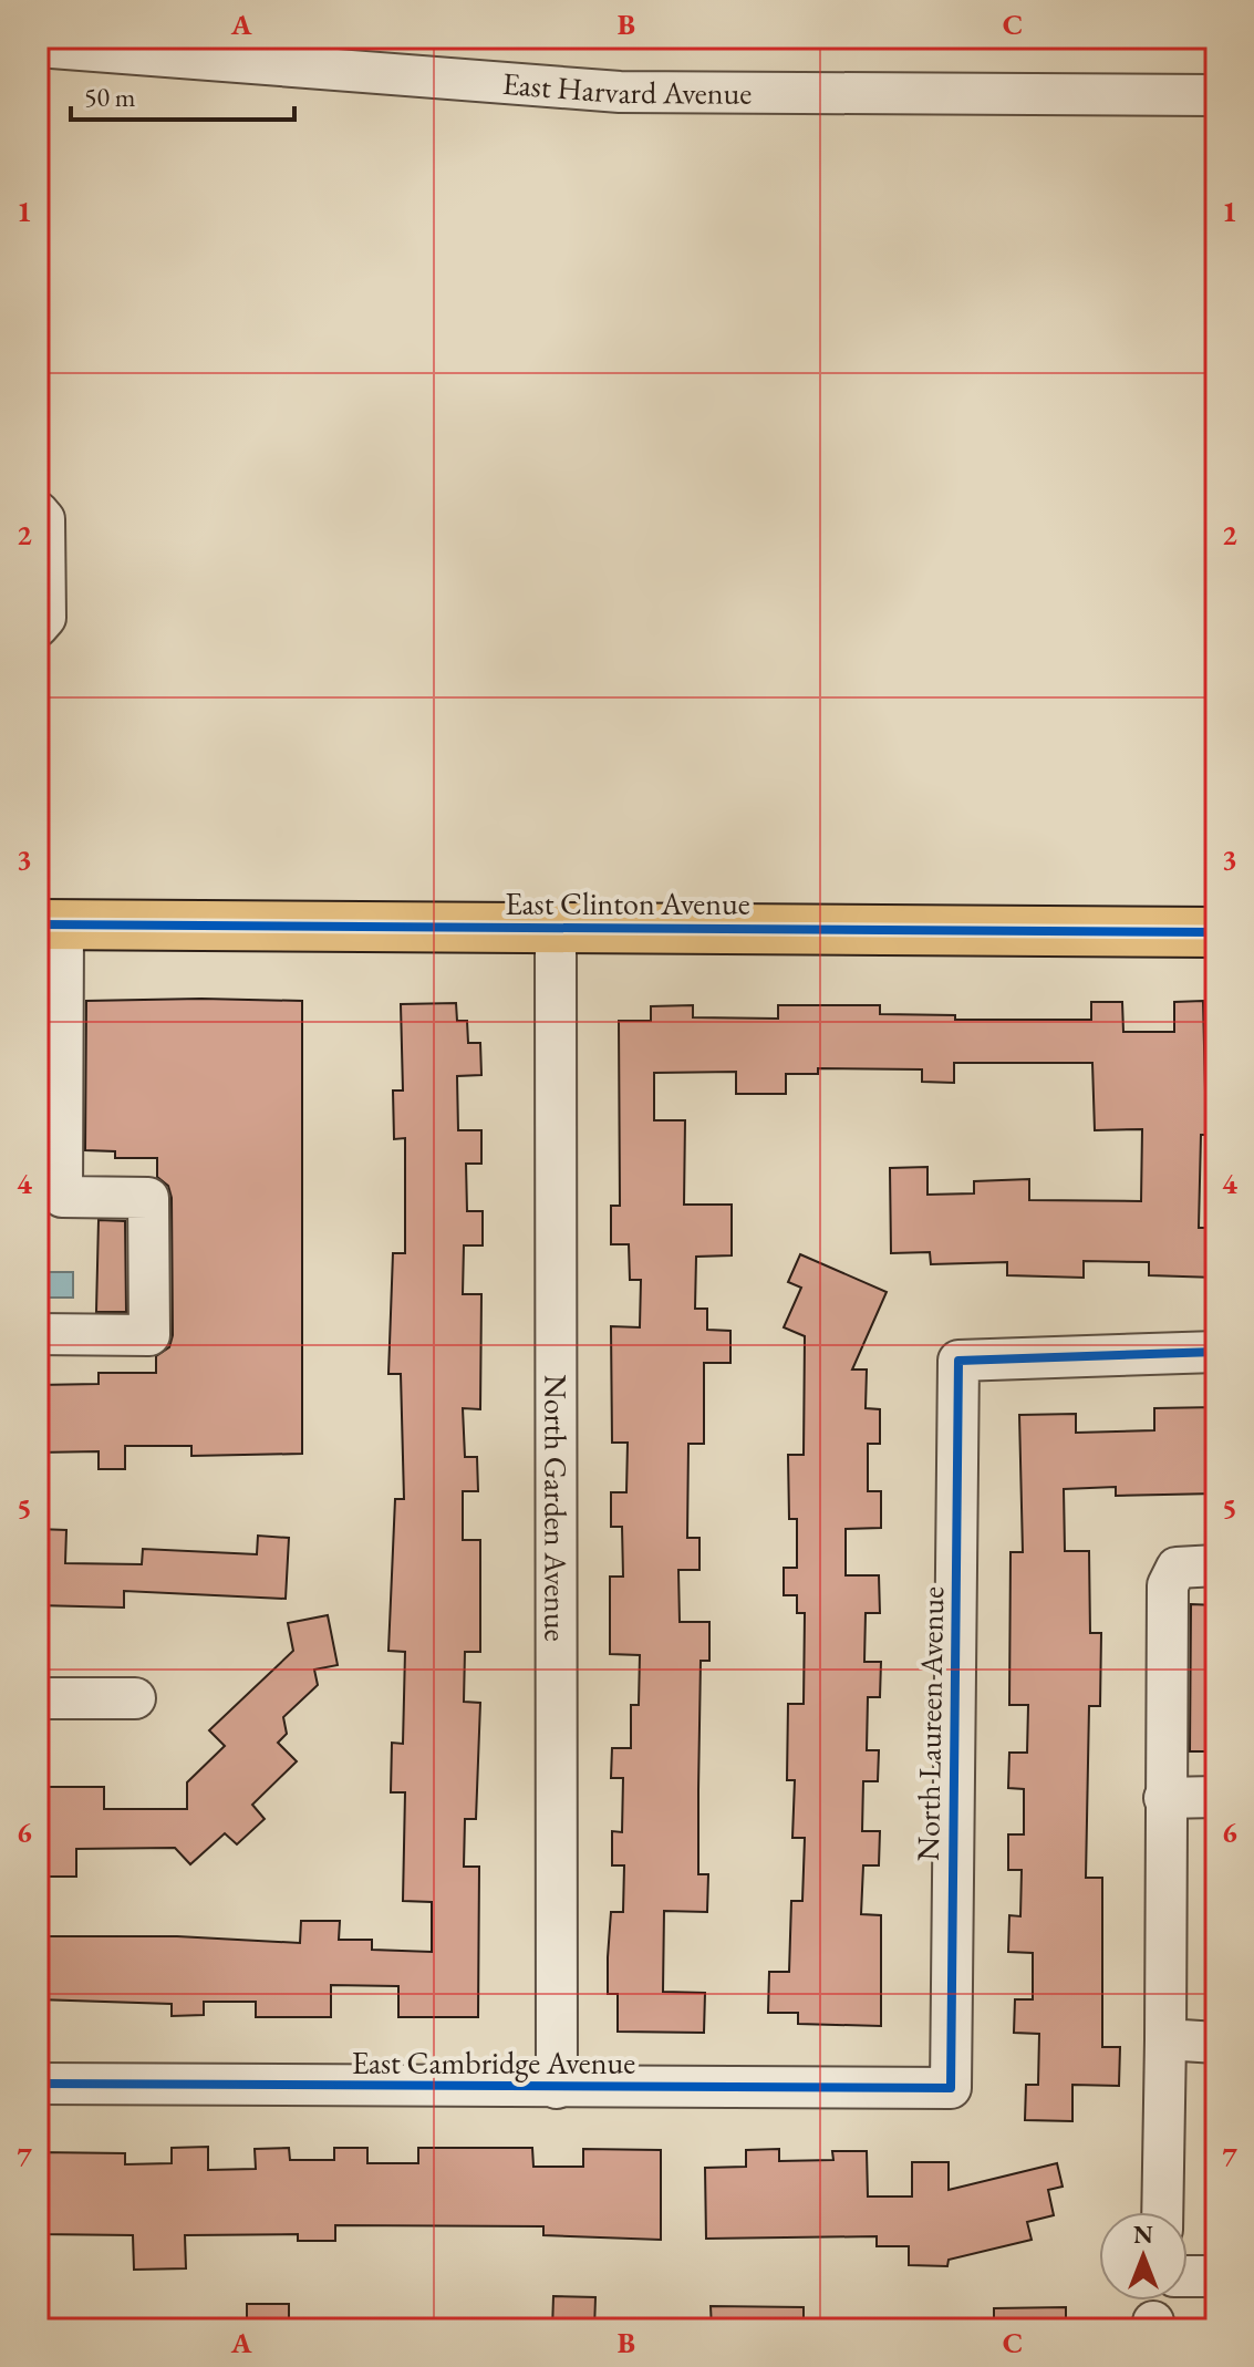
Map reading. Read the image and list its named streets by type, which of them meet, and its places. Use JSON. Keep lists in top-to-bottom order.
{
  "streets": {
    "main road": ["East Clinton Avenue"],
    "street": [
      "East Harvard Avenue",
      "North Garden Avenue",
      "North Laureen Avenue",
      "East Cambridge Avenue"
    ]
  },
  "crossings": [
    ["East Clinton Avenue", "North Garden Avenue"],
    ["North Garden Avenue", "East Cambridge Avenue"],
    ["North Laureen Avenue", "East Cambridge Avenue"]
  ],
  "scale_bar": "50 m",
  "north": "top",
  "grid": {
    "columns": ["A", "B", "C"],
    "rows": [
      "1",
      "2",
      "3",
      "4",
      "5",
      "6",
      "7"
    ]
  }
}
